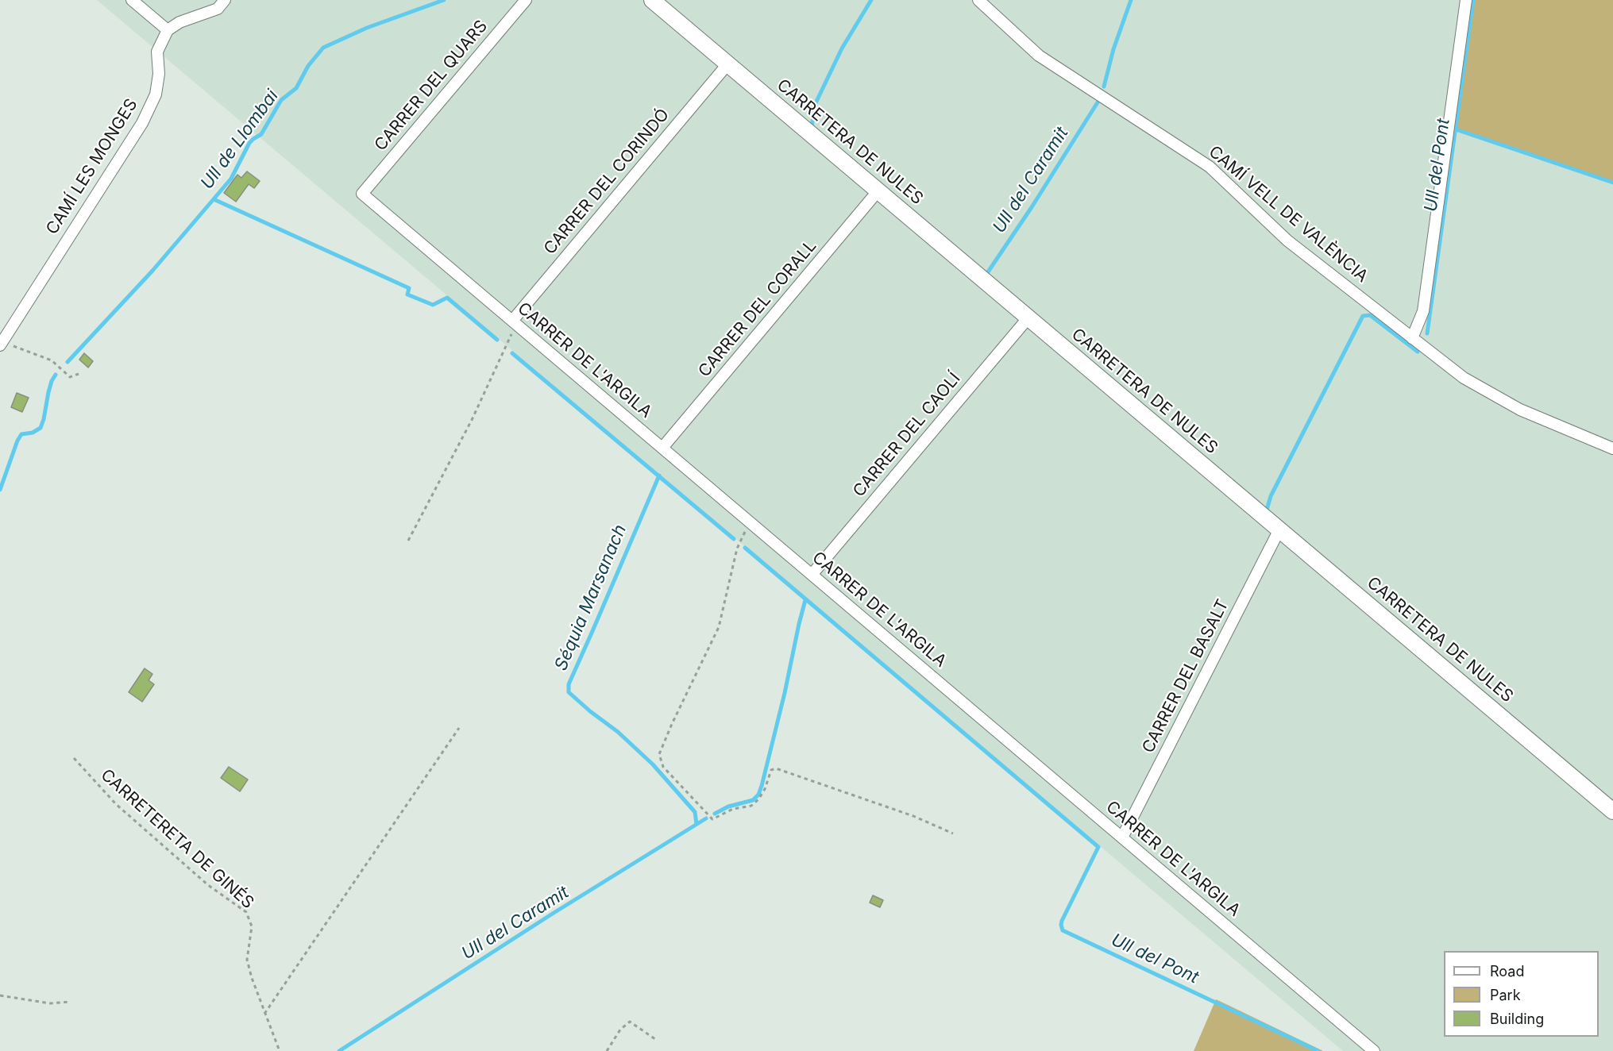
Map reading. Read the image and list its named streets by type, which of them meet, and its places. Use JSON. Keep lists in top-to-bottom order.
{
  "streets": {
    "main road": ["CARRETERA DE NULES"],
    "street": [
      "CARRER DEL QUARS",
      "CAMÍ LES MONGES",
      "CARRER DEL CORINDÓ",
      "CAMÍ VELL DE VALÈNCIA",
      "CARRER DEL CORALL",
      "CARRER DE L'ARGILA",
      "CARRER DEL CAOLÍ",
      "CARRER DEL BASALT"
    ],
    "path": ["CARRETERETA DE GINÉS"]
  },
  "crossings": [
    ["CARRER DEL QUARS", "CARRER DE L'ARGILA"],
    ["CARRETERA DE NULES", "CARRER DEL CORINDÓ"],
    ["CARRETERA DE NULES", "CARRER DEL CORALL"],
    ["CARRETERA DE NULES", "CARRER DEL CAOLÍ"],
    ["CARRETERA DE NULES", "CARRER DEL BASALT"],
    ["CARRER DEL CORINDÓ", "CARRER DE L'ARGILA"],
    ["CARRER DEL CORALL", "CARRER DE L'ARGILA"],
    ["CARRER DE L'ARGILA", "CARRER DEL CAOLÍ"],
    ["CARRER DE L'ARGILA", "CARRER DEL BASALT"]
  ],
  "water": [
    "Ull de Llombai",
    "Ull del Pont",
    "Ull del Caramit",
    "Séquia Marsanach"
  ],
  "legend": ["Road", "Park", "Building"]
}
